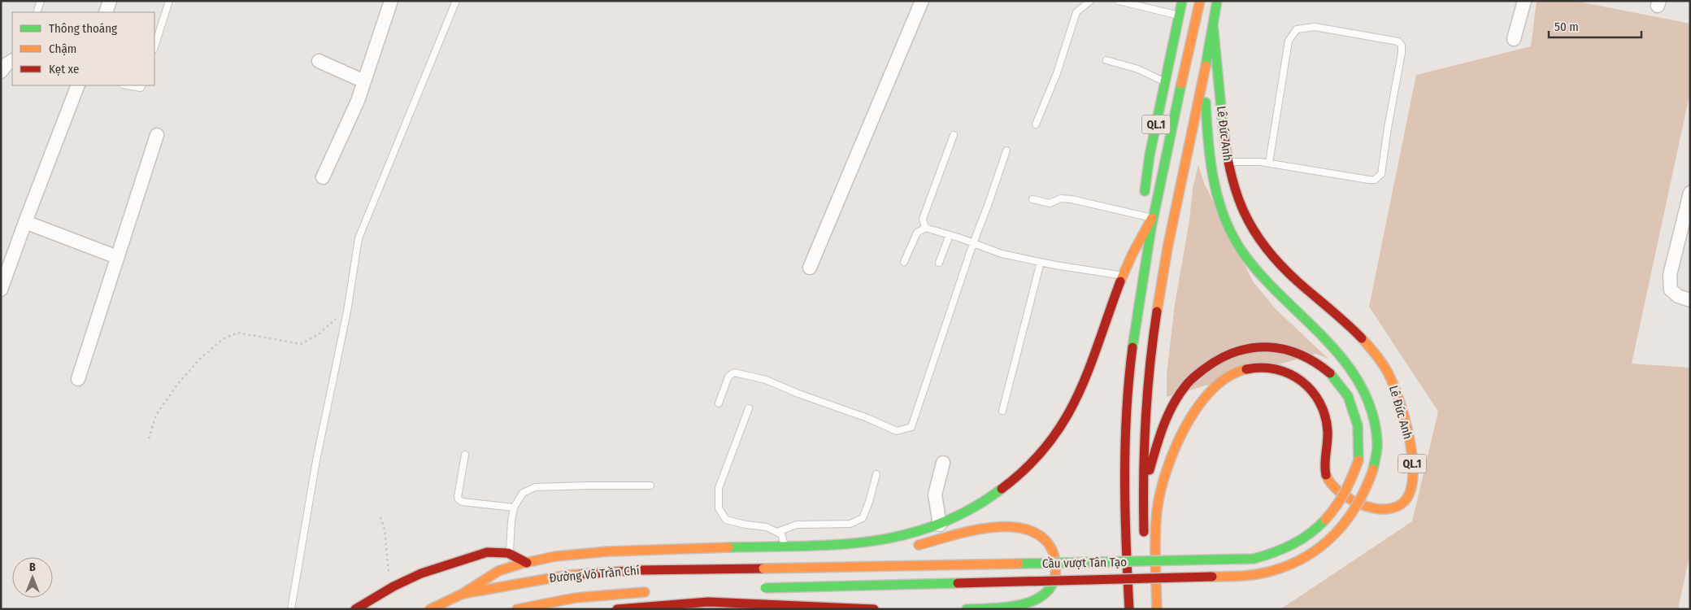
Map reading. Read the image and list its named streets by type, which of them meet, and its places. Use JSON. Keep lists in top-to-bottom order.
{
  "streets": {
    "main road": [
      "QL.1",
      "Lê Đức Anh",
      "Cầu vượt Tân Tạo",
      "Đường Võ Trần Chí"
    ]
  },
  "crossings": [
    ["Lê Đức Anh", "Cầu vượt Tân Tạo"],
    ["Cầu vượt Tân Tạo", "Đường Võ Trần Chí"]
  ],
  "legend": ["Thông thoáng", "Chậm", "Kẹt xe"],
  "scale_bar": "50 m",
  "north": "top"
}
